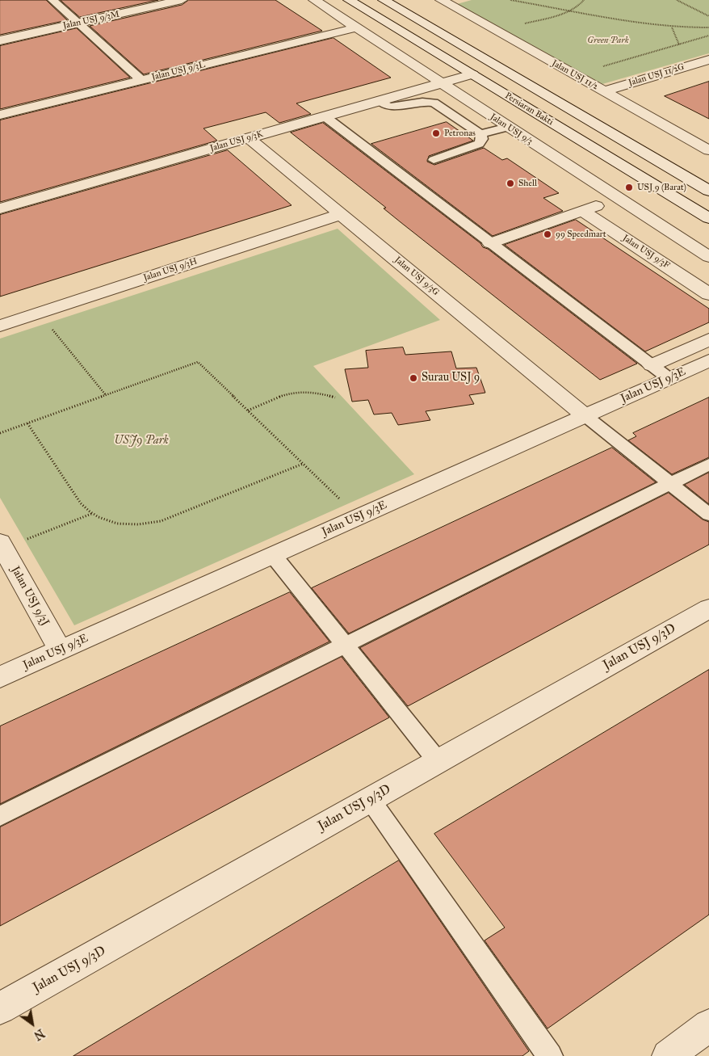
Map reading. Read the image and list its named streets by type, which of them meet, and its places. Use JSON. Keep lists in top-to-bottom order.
{
  "streets": {
    "street": [
      "Jalan USJ 9/3M",
      "Jalan USJ 9/3L",
      "Jalan USJ 11/2",
      "Jalan USJ 11/2G",
      "Persiaran Bakti",
      "Jalan USJ 9/3",
      "Jalan USJ 9/3K",
      "Jalan USJ 9/3F",
      "Jalan USJ 9/3H",
      "Jalan USJ 9/3G",
      "Jalan USJ 9/3E",
      "Jalan USJ 9/3J",
      "Jalan USJ 9/3D"
    ]
  },
  "crossings": [
    ["Jalan USJ 9/3L", "Jalan USJ 9/3"],
    ["Jalan USJ 11/2", "Jalan USJ 11/2G"],
    ["Persiaran Bakti", "Jalan USJ 9/3K"],
    ["Jalan USJ 9/3", "Jalan USJ 9/3K"],
    ["Jalan USJ 9/3K", "Jalan USJ 9/3G"],
    ["Jalan USJ 9/3H", "Jalan USJ 9/3G"],
    ["Jalan USJ 9/3G", "Jalan USJ 9/3E"],
    ["Jalan USJ 9/3E", "Jalan USJ 9/3J"]
  ],
  "parks": ["Green Park", "USJ9 Park"],
  "places": [
    "Petronas",
    "Shell",
    "USJ 9 (Barat)",
    "99 Speedmart",
    "Surau USJ 9"
  ],
  "north": "bottom right"
}
